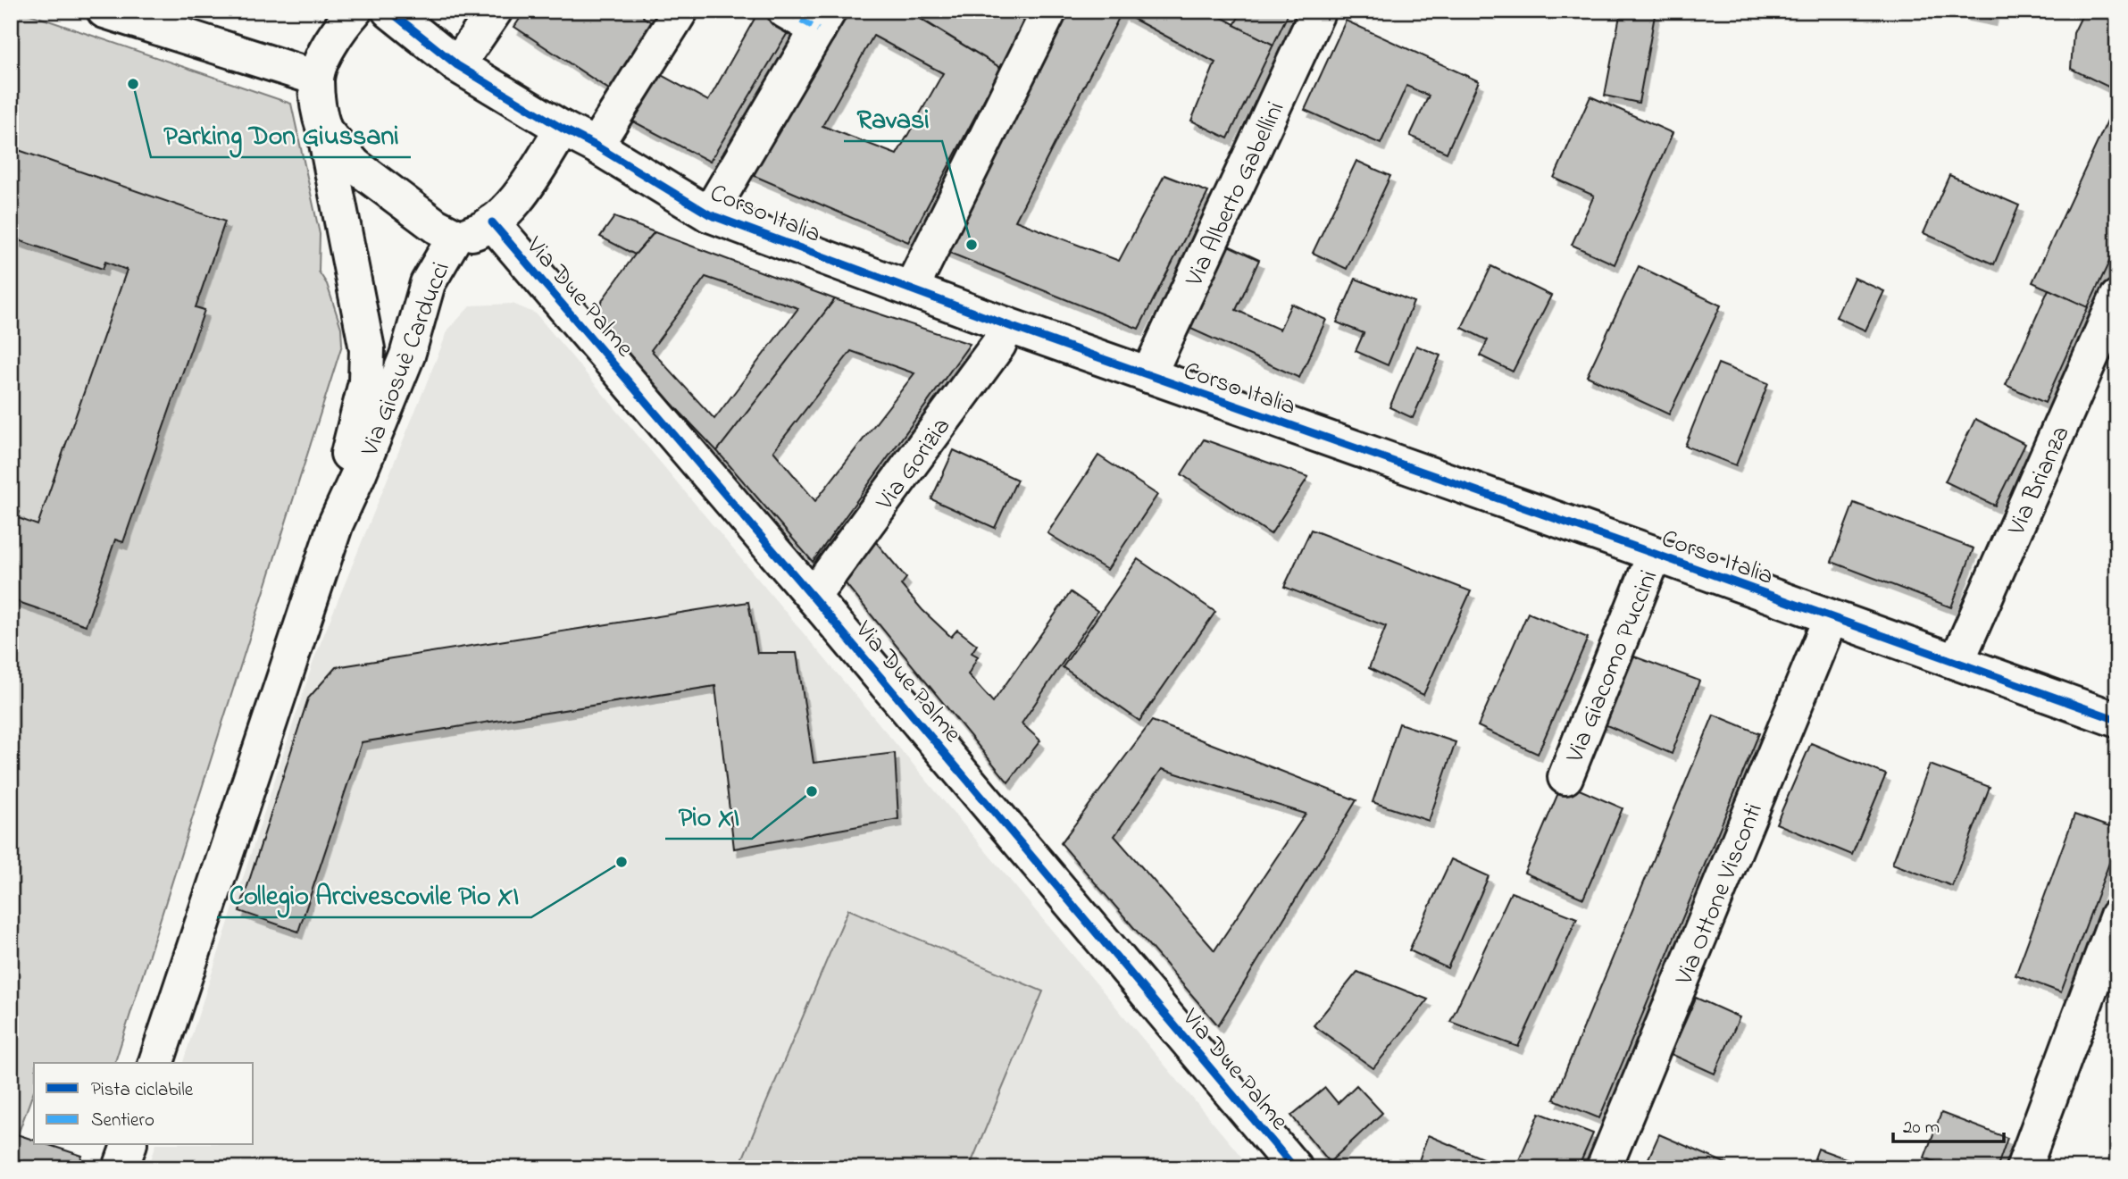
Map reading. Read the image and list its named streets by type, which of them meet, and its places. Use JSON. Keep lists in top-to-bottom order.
{
  "streets": {
    "street": [
      "Via Alberto Gabellini",
      "Corso Italia",
      "Via Due Palme",
      "Via Giosuè Carducci",
      "Via Gorizia",
      "Via Brianza",
      "Via Giacomo Puccini",
      "Via Ottone Visconti"
    ]
  },
  "crossings": [
    ["Via Alberto Gabellini", "Corso Italia"],
    ["Corso Italia", "Via Gorizia"],
    ["Corso Italia", "Via Brianza"],
    ["Corso Italia", "Via Giacomo Puccini"],
    ["Corso Italia", "Via Ottone Visconti"],
    ["Via Due Palme", "Via Gorizia"]
  ],
  "places": [
    "Parking Don Giussani",
    "Ravasi",
    "Pio XI",
    "Collegio Arcivescovile Pio XI"
  ],
  "legend": ["Pista ciclabile", "Sentiero"],
  "scale_bar": "20 m"
}
